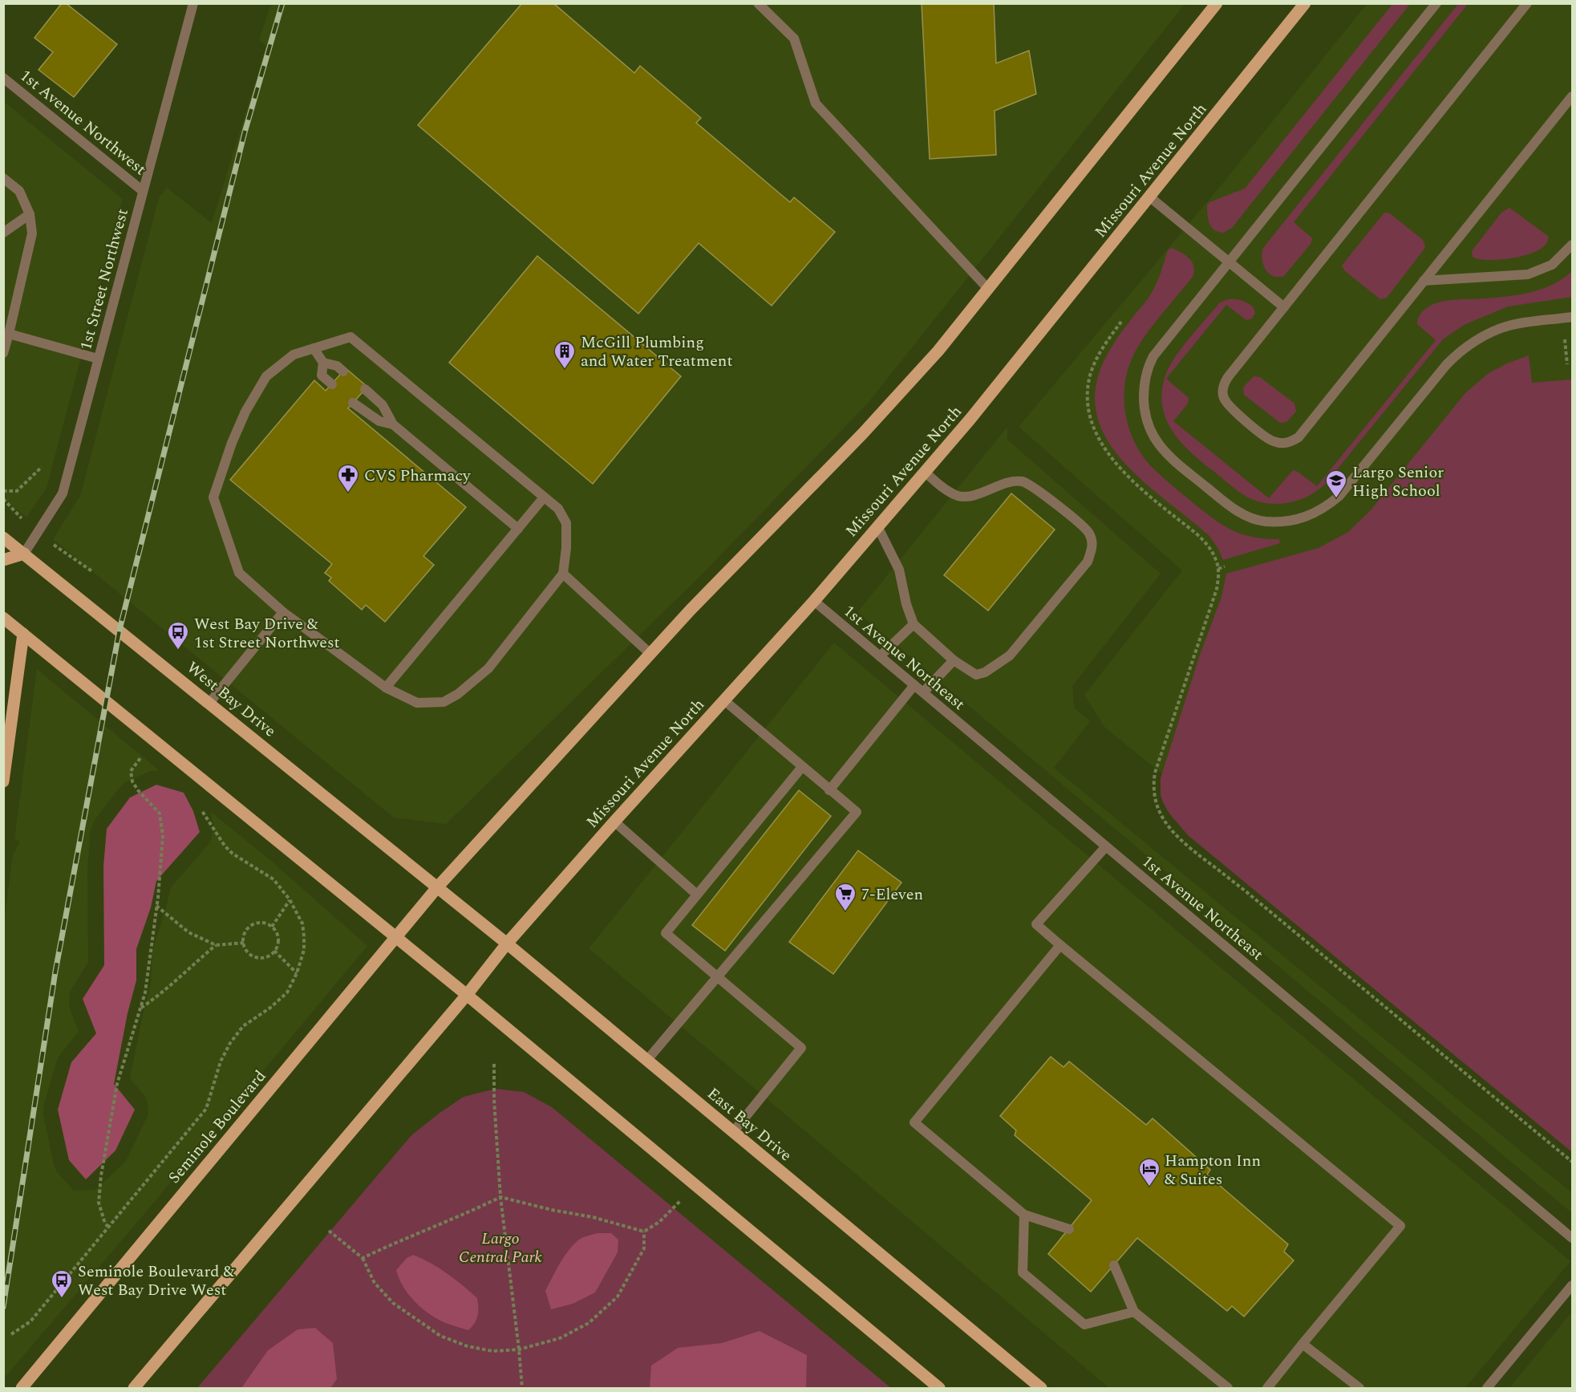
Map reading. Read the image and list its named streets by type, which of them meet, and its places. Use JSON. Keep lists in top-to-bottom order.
{
  "streets": {
    "main road": [
      "Missouri Avenue North",
      "West Bay Drive",
      "East Bay Drive",
      "Seminole Boulevard"
    ],
    "street": ["1st Avenue Northwest", "1st Street Northwest", "1st Avenue Northeast"]
  },
  "crossings": [
    ["1st Avenue Northwest", "1st Street Northwest"],
    ["Missouri Avenue North", "1st Avenue Northeast"],
    ["Missouri Avenue North", "East Bay Drive"],
    ["1st Street Northwest", "West Bay Drive"],
    ["West Bay Drive", "East Bay Drive"],
    ["West Bay Drive", "Seminole Boulevard"],
    ["East Bay Drive", "Seminole Boulevard"]
  ],
  "parks": ["Largo Central Park"],
  "places": {
    "building": ["McGill Plumbing and Water Treatment"],
    "pharmacy": ["CVS Pharmacy"],
    "school or university": ["Largo Senior High School"],
    "bus stop": ["West Bay Drive & 1st Street Northwest", "Seminole Boulevard & West Bay Drive West"],
    "supermarket": ["7-Eleven"],
    "hotel": ["Hampton Inn & Suites"]
  }
}
